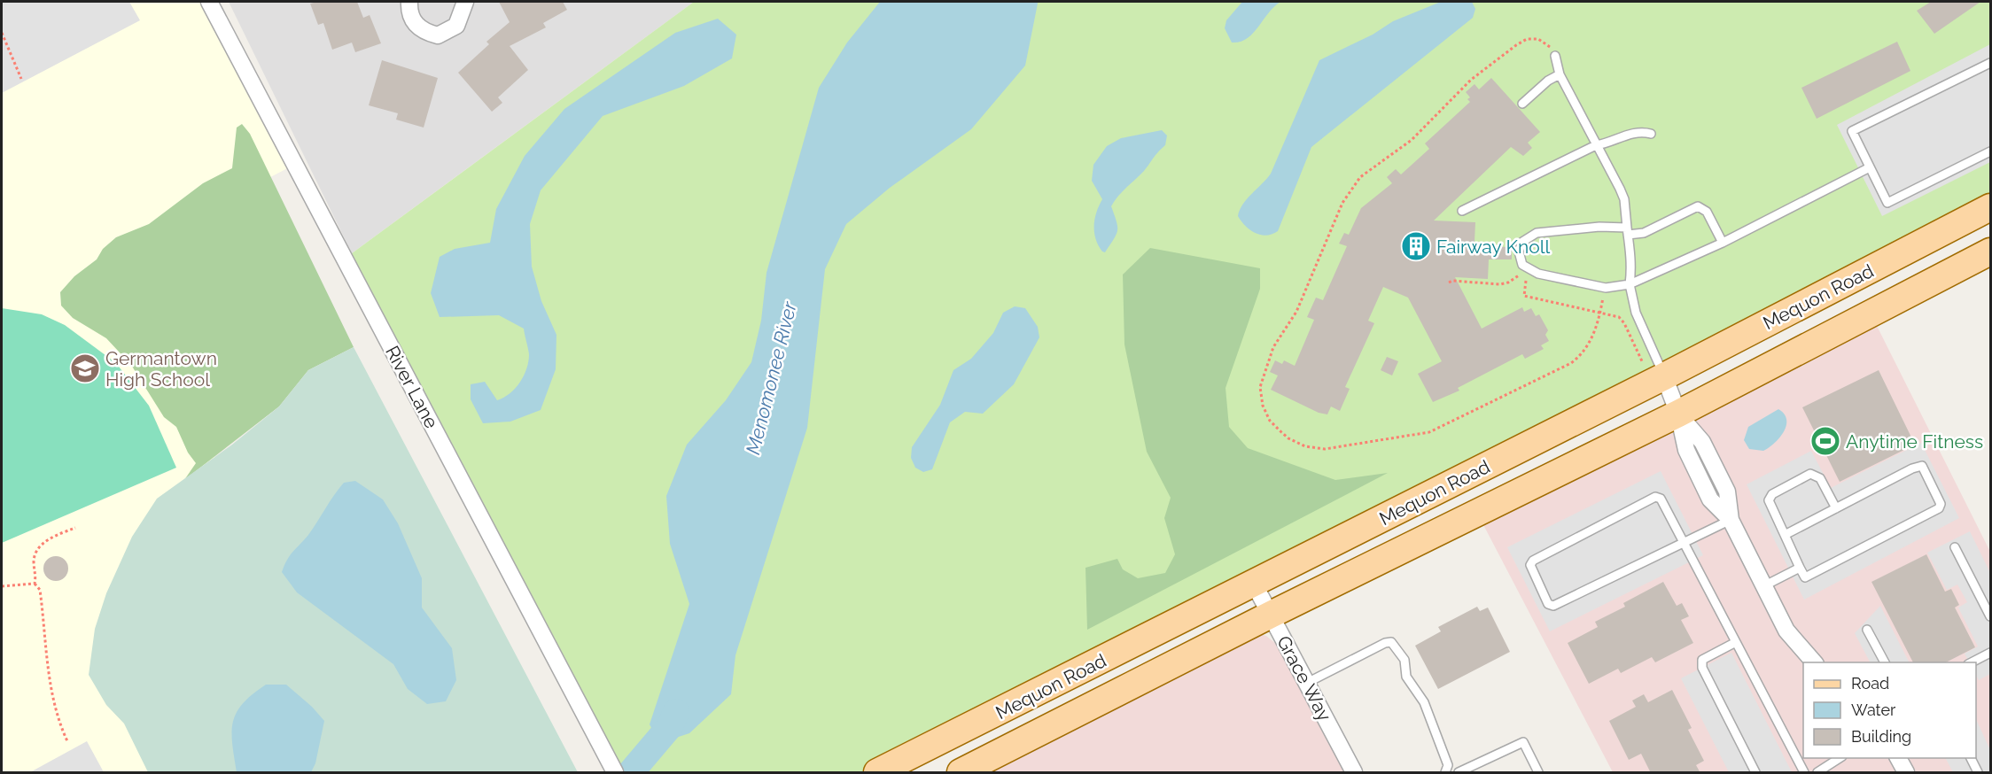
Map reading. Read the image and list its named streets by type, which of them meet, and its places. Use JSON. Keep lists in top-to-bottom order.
{
  "streets": {
    "main road": ["Mequon Road"],
    "street": ["River Lane", "Grace Way"]
  },
  "crossings": [
    ["Mequon Road", "Grace Way"]
  ],
  "water": ["Menomonee River"],
  "places": {
    "building": ["Fairway Knoll"],
    "school or university": ["Germantown High School"],
    "sports": ["Anytime Fitness"]
  },
  "legend": ["Road", "Water", "Building"]
}
